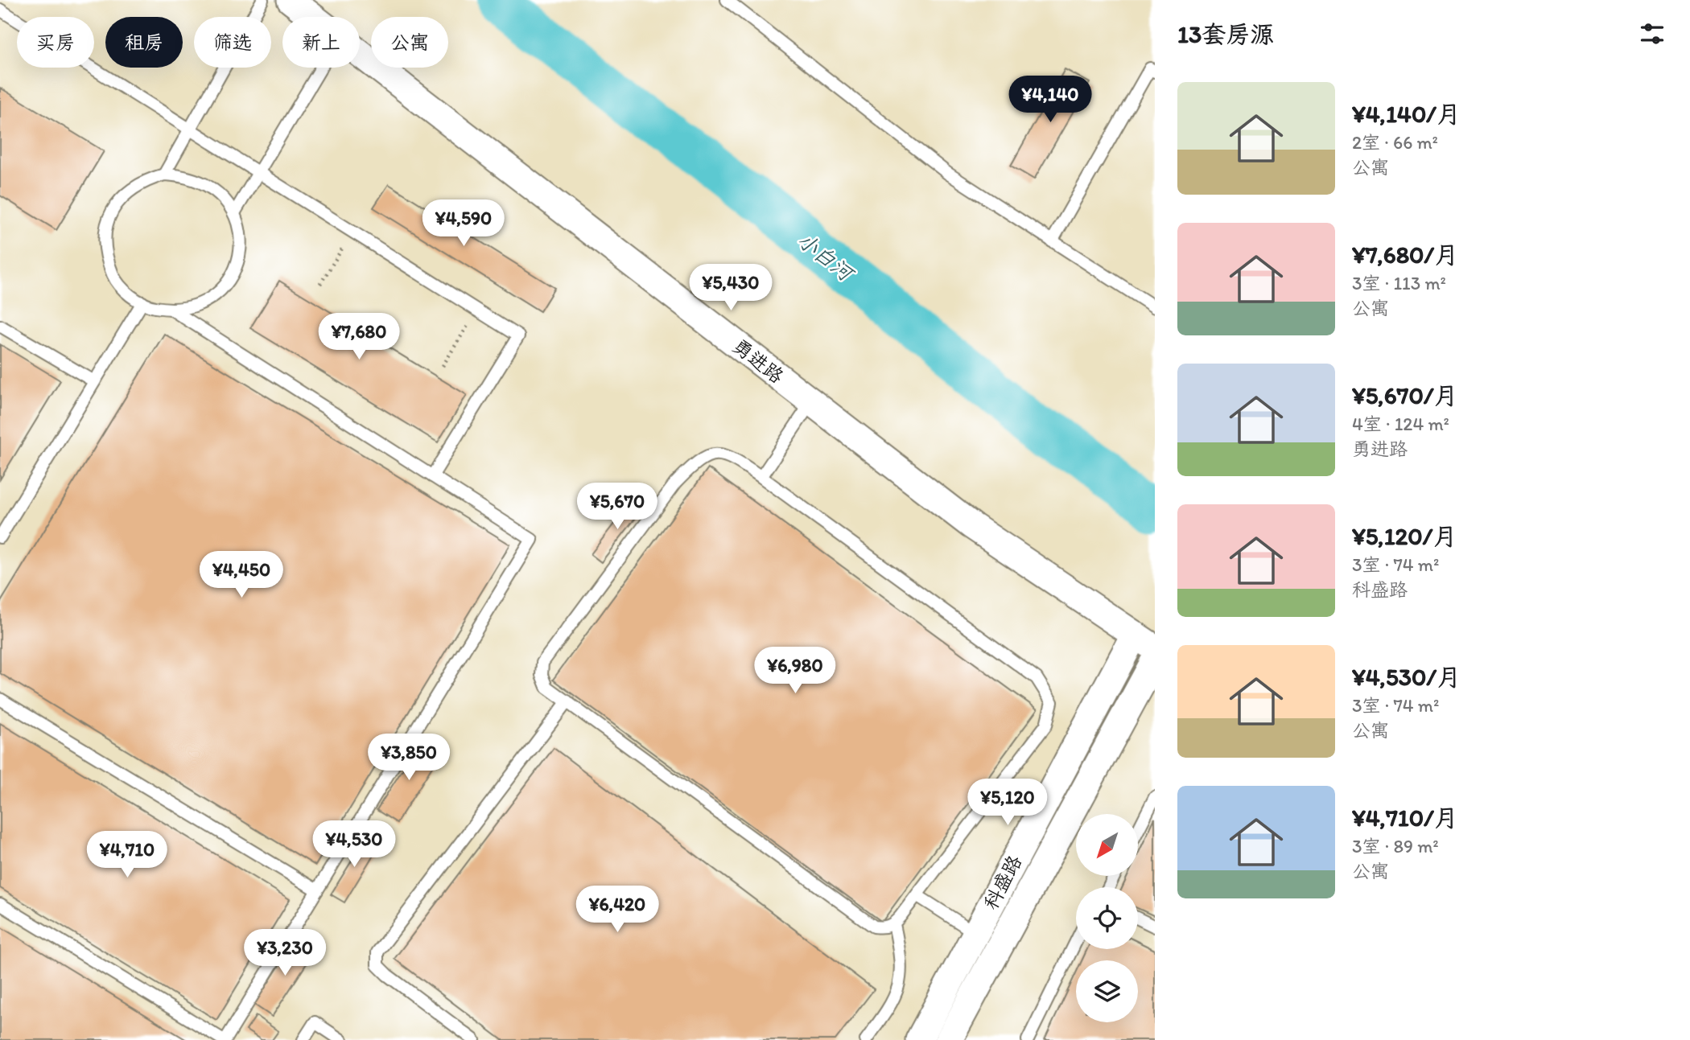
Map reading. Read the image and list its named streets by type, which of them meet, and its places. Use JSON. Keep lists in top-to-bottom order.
{
  "streets": {
    "street": ["勇进路", "科盛路"]
  },
  "crossings": [
    ["勇进路", "科盛路"]
  ],
  "water": ["小白河"],
  "north": "bottom left",
  "page": {
    "heading": "13套房源",
    "chip": [
      "买房",
      "租房",
      "筛选",
      "新上",
      "公寓"
    ],
    "list": [
      {
        "name": "¥4,140/月",
        "note": "2室 · 66 m² · 公寓"
      },
      {
        "name": "¥7,680/月",
        "note": "3室 · 113 m² · 公寓"
      },
      {
        "name": "¥5,670/月",
        "note": "4室 · 124 m² · 勇进路"
      },
      {
        "name": "¥5,120/月",
        "note": "3室 · 74 m² · 科盛路"
      },
      {
        "name": "¥4,530/月",
        "note": "3室 · 74 m² · 公寓"
      },
      {
        "name": "¥4,710/月",
        "note": "3室 · 89 m² · 公寓"
      }
    ],
    "price": [
      "¥4,140",
      "¥4,590",
      "¥5,430",
      "¥7,680",
      "¥5,670",
      "¥4,450",
      "¥6,980",
      "¥3,850",
      "¥5,120",
      "¥4,530",
      "¥4,710",
      "¥6,420",
      "¥3,230"
    ]
  }
}
